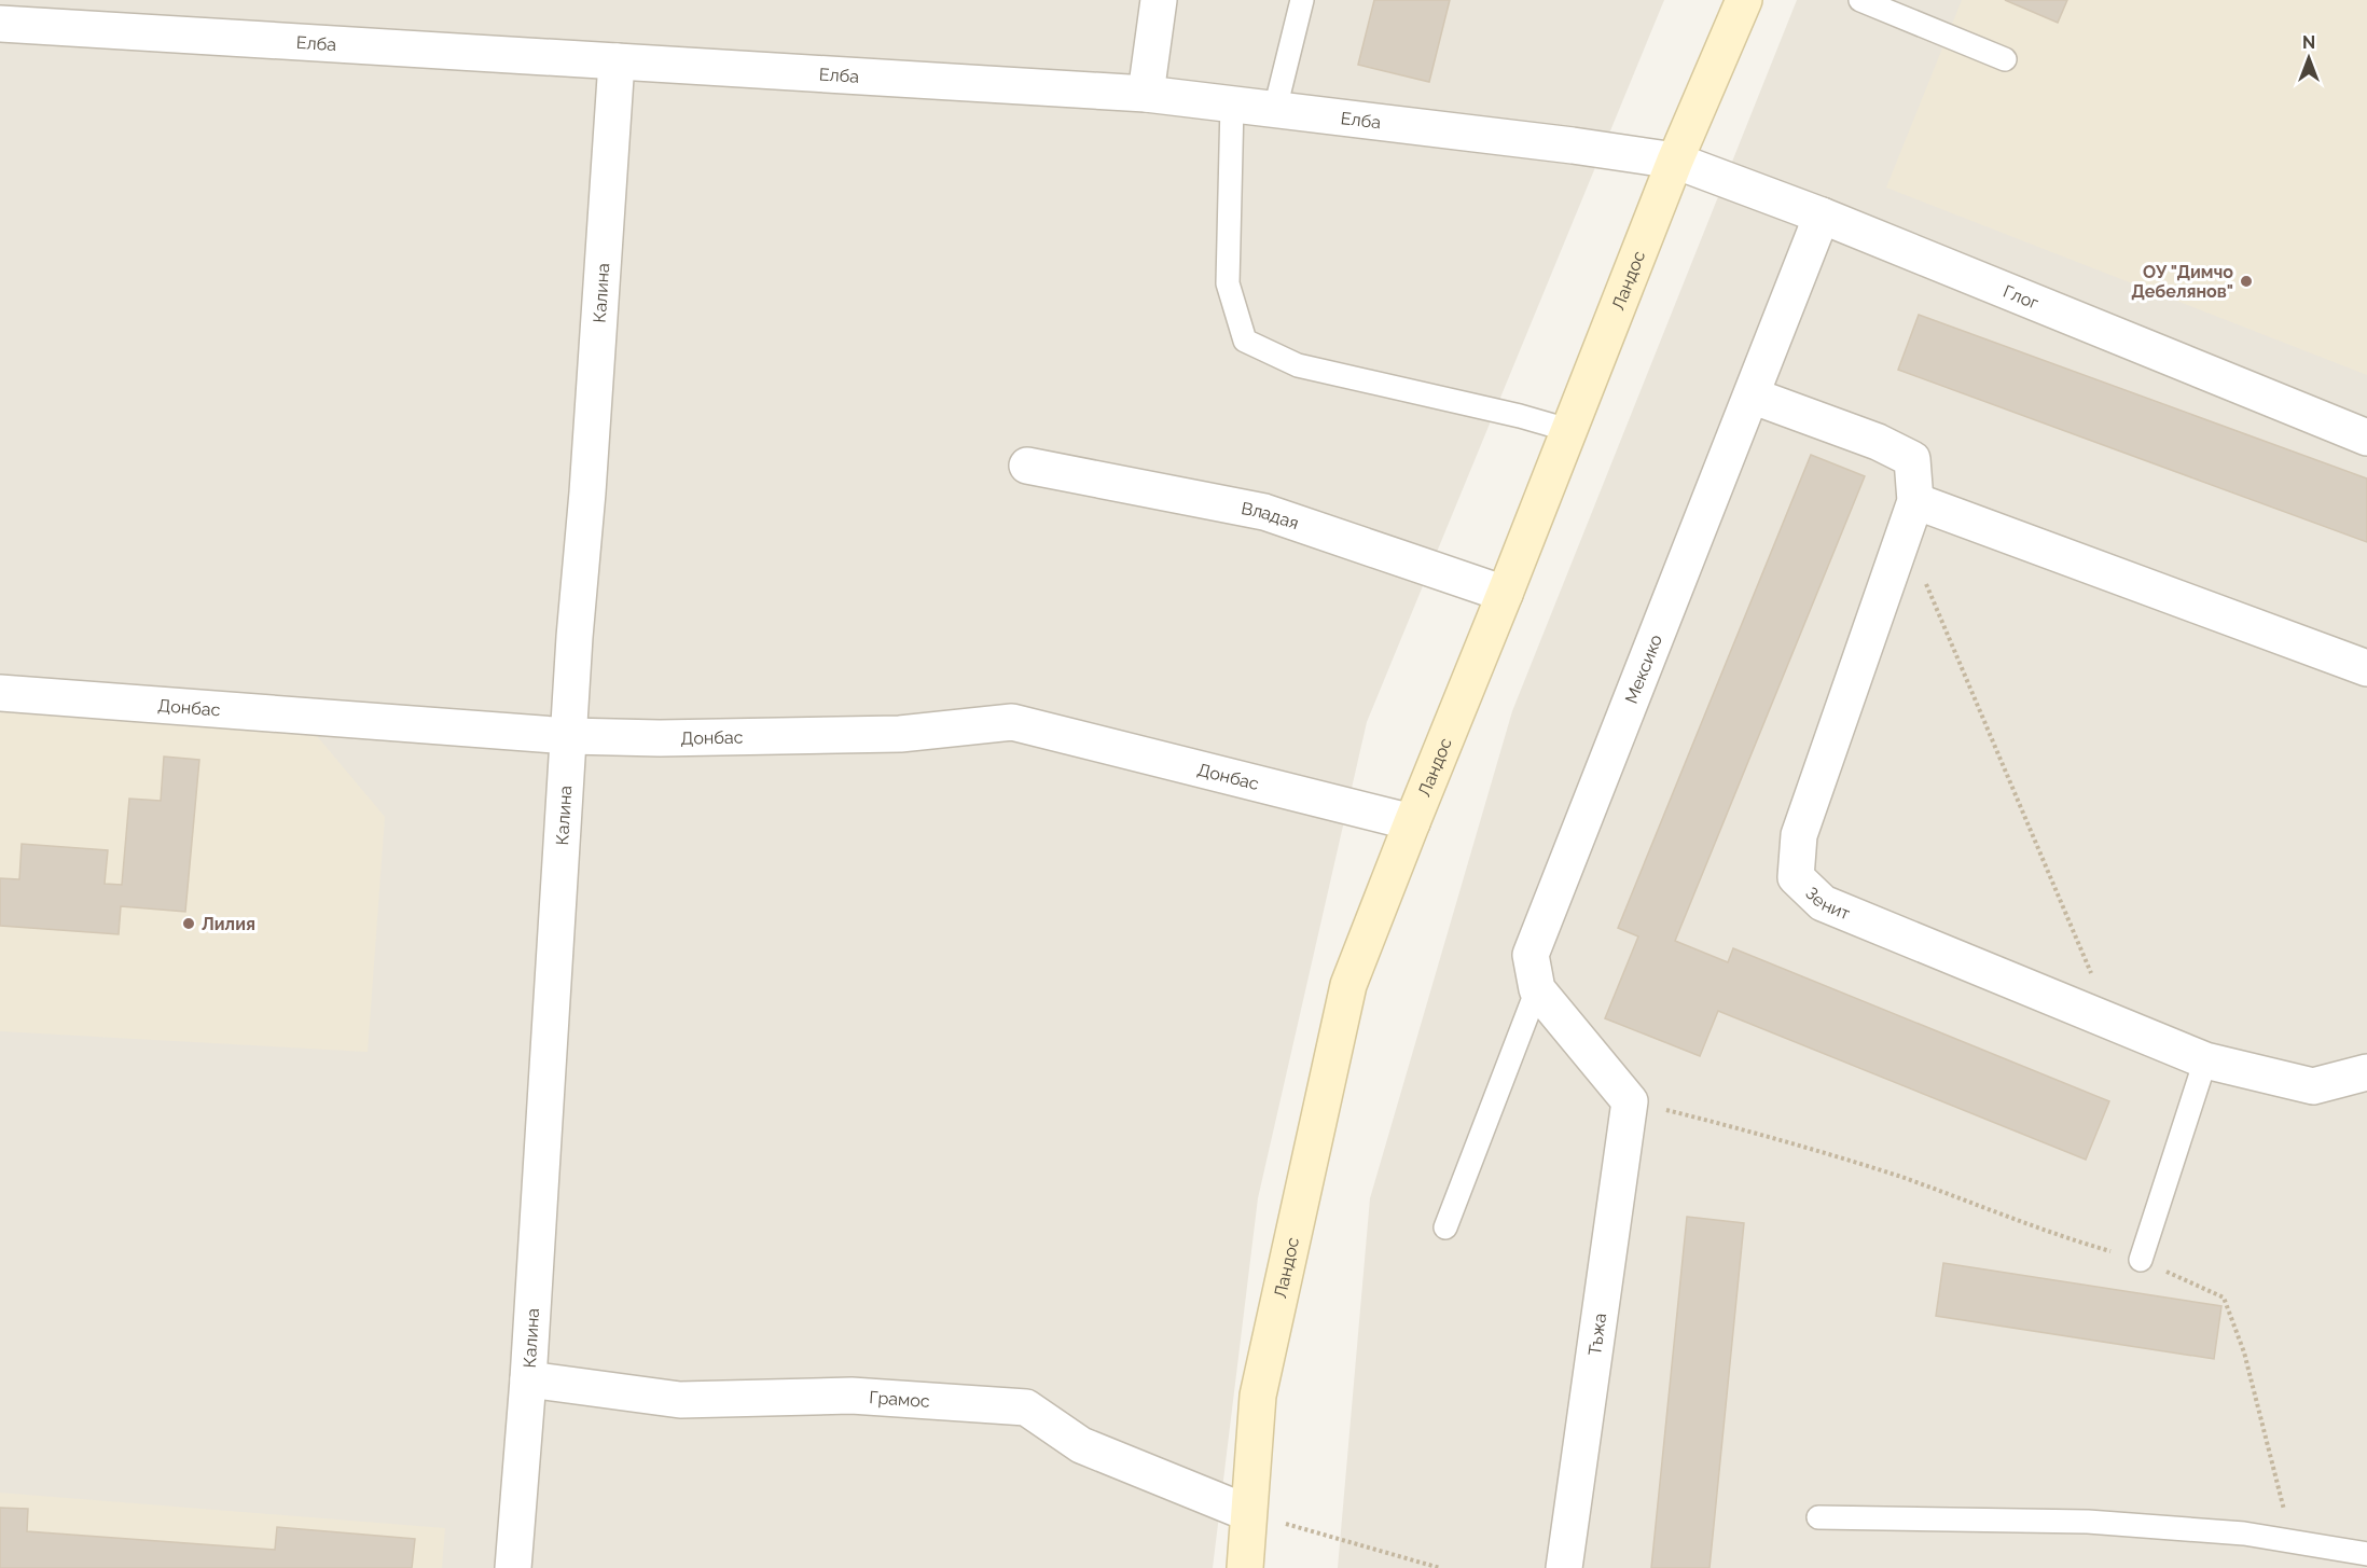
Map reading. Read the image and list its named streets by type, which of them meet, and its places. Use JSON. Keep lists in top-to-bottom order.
{
  "streets": {
    "street": [
      "Елба",
      "Ландос",
      "Калина",
      "Глог",
      "Владая",
      "Мексико",
      "Донбас",
      "Зенит",
      "Тъжа",
      "Грамос"
    ]
  },
  "crossings": [
    ["Елба", "Ландос"],
    ["Елба", "Калина"],
    ["Елба", "Глог"],
    ["Ландос", "Глог"],
    ["Ландос", "Владая"],
    ["Ландос", "Донбас"],
    ["Ландос", "Грамос"],
    ["Калина", "Донбас"],
    ["Калина", "Грамос"],
    ["Глог", "Мексико"],
    ["Мексико", "Зенит"],
    ["Мексико", "Тъжа"]
  ],
  "places": ["ОУ \"Димчо Дебелянов\"", "Лилия"],
  "north": "top"
}
